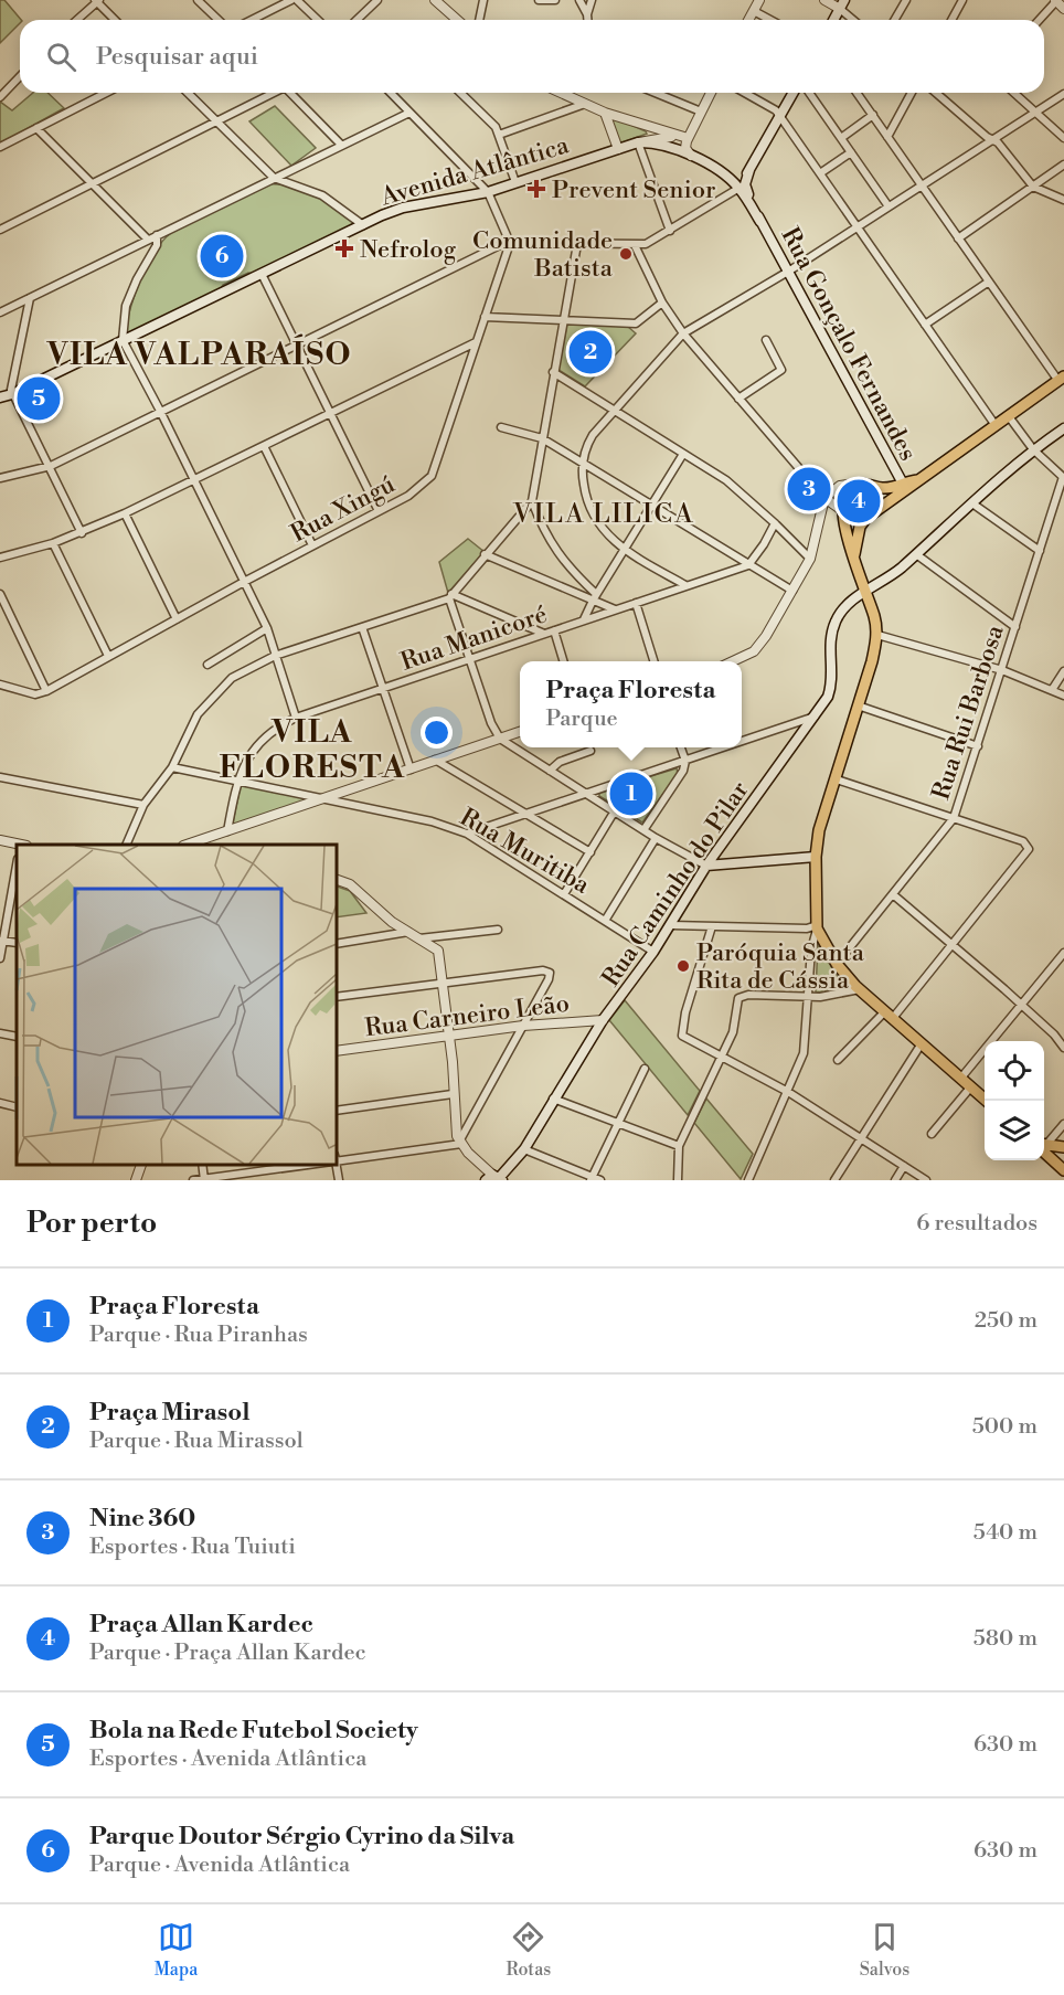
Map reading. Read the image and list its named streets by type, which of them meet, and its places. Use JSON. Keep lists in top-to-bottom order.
{
  "streets": {
    "main road": ["Avenida Atlântica", "Rua Gonçalo Fernandes", "Rua Caminho do Pilar"],
    "street": [
      "Rua Xingú",
      "Rua Manicoré",
      "Rua Rui Barbosa",
      "Rua Muritiba",
      "Rua Carneiro Leão"
    ]
  },
  "crossings": [
    ["Avenida Atlântica", "Rua Gonçalo Fernandes"],
    ["Rua Manicoré", "Rua Muritiba"],
    ["Rua Muritiba", "Rua Caminho do Pilar"],
    ["Rua Caminho do Pilar", "Rua Carneiro Leão"]
  ],
  "districts": ["VILA VALPARAÍSO", "VILA LILICA", "VILA FLORESTA"],
  "places": {
    "health": ["Prevent Senior", "Nefrolog"],
    "other": ["Comunidade Batista", "Paróquia Santa Rita de Cássia"]
  },
  "page": {
    "search": "Pesquisar aqui",
    "pins": [
      "6",
      "2",
      "5",
      "3",
      "4",
      "1"
    ],
    "popup": ["Praça Floresta", "Parque"],
    "heading": ["Por perto", "6 resultados"],
    "list": [
      {
        "mark": "1",
        "name": "Praça Floresta",
        "note": "Parque · Rua Piranhas",
        "value": "250 m"
      },
      {
        "mark": "2",
        "name": "Praça Mirasol",
        "note": "Parque · Rua Mirassol",
        "value": "500 m"
      },
      {
        "mark": "3",
        "name": "Nine 360",
        "note": "Esportes · Rua Tuiuti",
        "value": "540 m"
      },
      {
        "mark": "4",
        "name": "Praça Allan Kardec",
        "note": "Parque · Praça Allan Kardec",
        "value": "580 m"
      },
      {
        "mark": "5",
        "name": "Bola na Rede Futebol Society",
        "note": "Esportes · Avenida Atlântica",
        "value": "630 m"
      },
      {
        "mark": "6",
        "name": "Parque Doutor Sérgio Cyrino da Silva",
        "note": "Parque · Avenida Atlântica",
        "value": "630 m"
      }
    ],
    "nav": ["Mapa", "Rotas", "Salvos"]
  }
}
